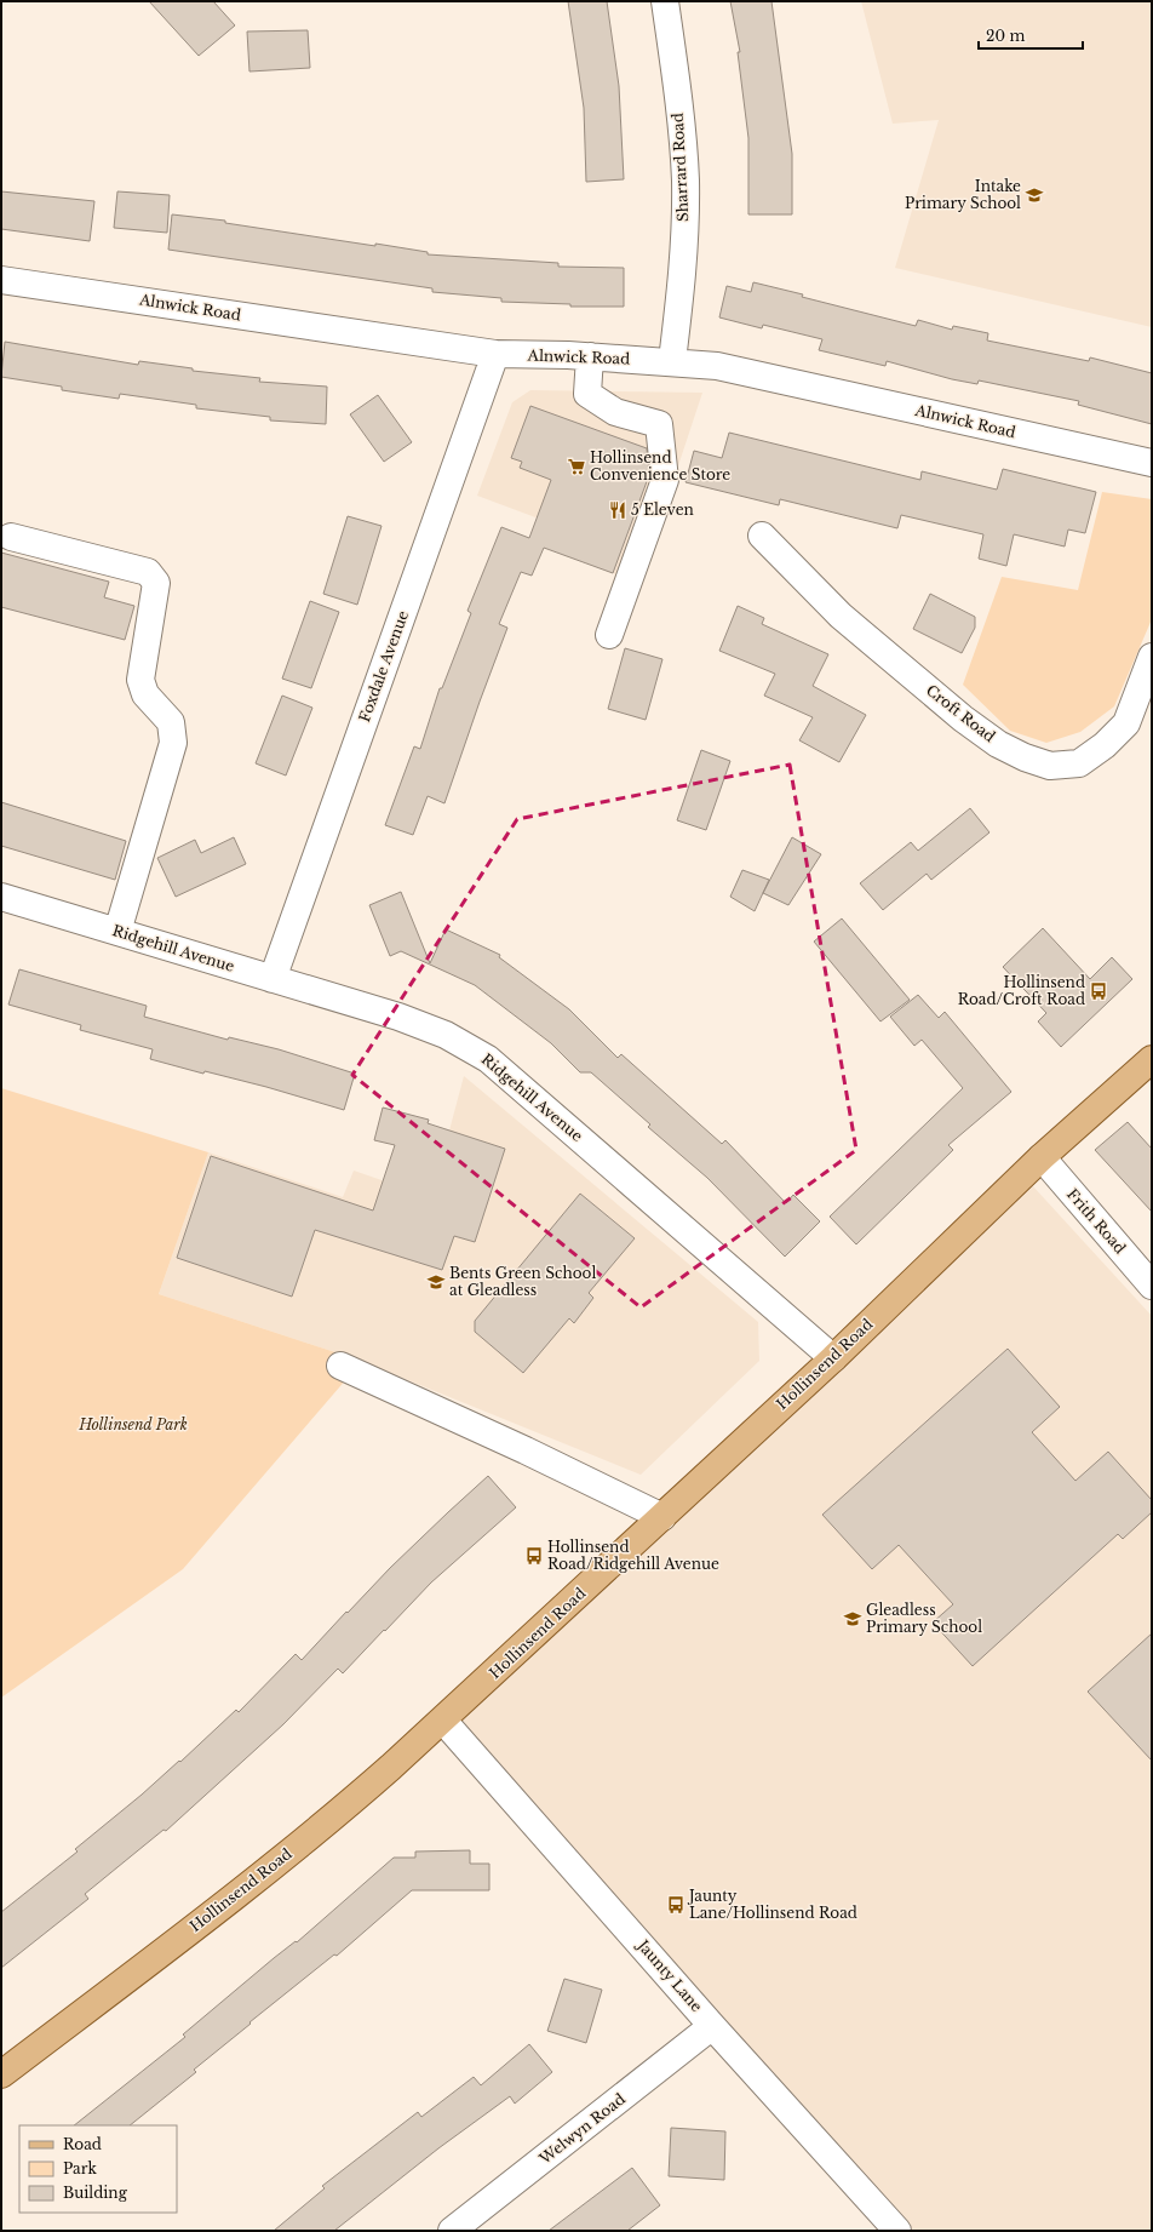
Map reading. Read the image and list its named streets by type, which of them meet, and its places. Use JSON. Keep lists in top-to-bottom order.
{
  "streets": {
    "main road": ["Hollinsend Road"],
    "street": [
      "Sharrard Road",
      "Alnwick Road",
      "Foxdale Avenue",
      "Croft Road",
      "Ridgehill Avenue",
      "Frith Road",
      "Jaunty Lane",
      "Welwyn Road"
    ]
  },
  "crossings": [
    ["Sharrard Road", "Alnwick Road"],
    ["Alnwick Road", "Foxdale Avenue"],
    ["Foxdale Avenue", "Ridgehill Avenue"],
    ["Ridgehill Avenue", "Hollinsend Road"],
    ["Frith Road", "Hollinsend Road"],
    ["Hollinsend Road", "Jaunty Lane"],
    ["Jaunty Lane", "Welwyn Road"]
  ],
  "parks": ["Hollinsend Park"],
  "places": {
    "school or university": ["Intake Primary School", "Bents Green School at Gleadless", "Gleadless Primary School"],
    "supermarket": ["Hollinsend Convenience Store"],
    "restaurant": ["5 Eleven"],
    "bus stop": ["Hollinsend Road/Croft Road", "Hollinsend Road/Ridgehill Avenue", "Jaunty Lane/Hollinsend Road"]
  },
  "legend": ["Road", "Park", "Building"],
  "scale_bar": "20 m"
}
